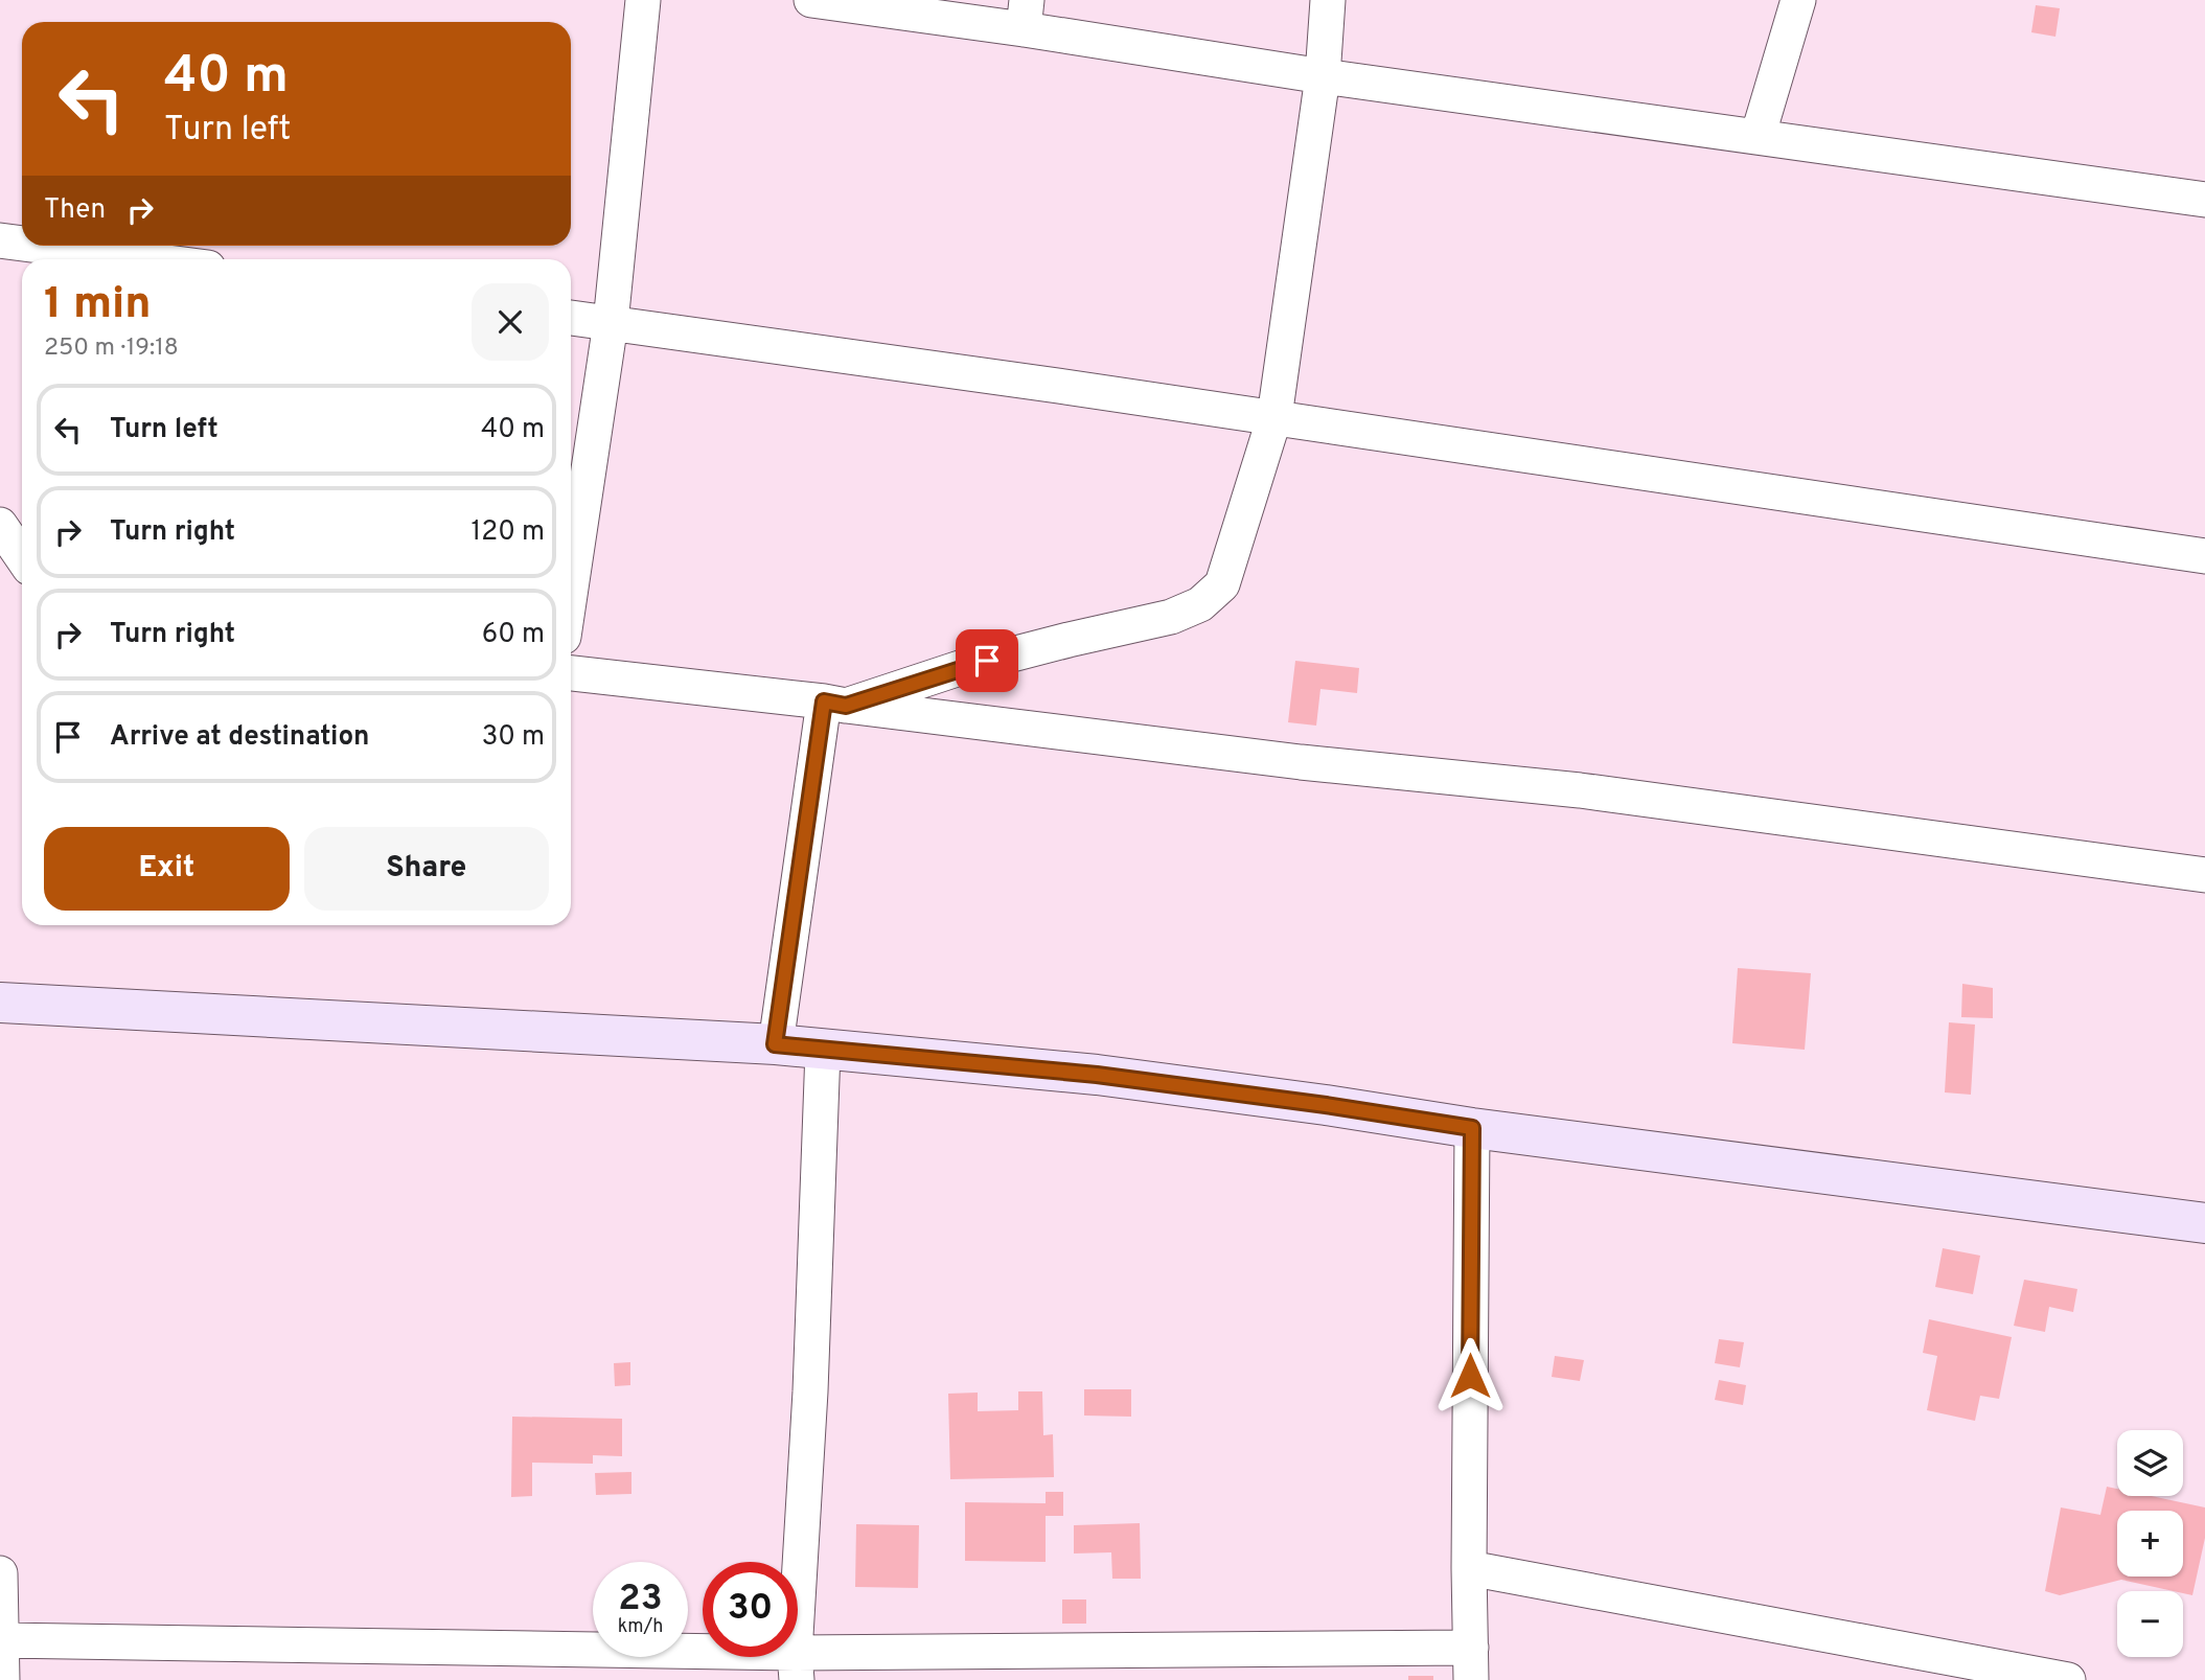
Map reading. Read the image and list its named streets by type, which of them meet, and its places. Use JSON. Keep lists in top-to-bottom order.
{
  "page": {
    "turn": ["40 m", "Turn left"],
    "then": "Then",
    "heading": ["1 min", "250 m · 19:18"],
    "list": [
      {
        "name": "Turn left",
        "value": "40 m"
      },
      {
        "name": "Turn right",
        "value": "120 m"
      },
      {
        "name": "Turn right",
        "value": "60 m"
      },
      {
        "name": "Arrive at destination",
        "value": "30 m"
      }
    ],
    "buttons": ["Exit", "Share"],
    "map_buttons": ["+", "−"],
    "speed": "23 km/h",
    "limit": "30"
  }
}
